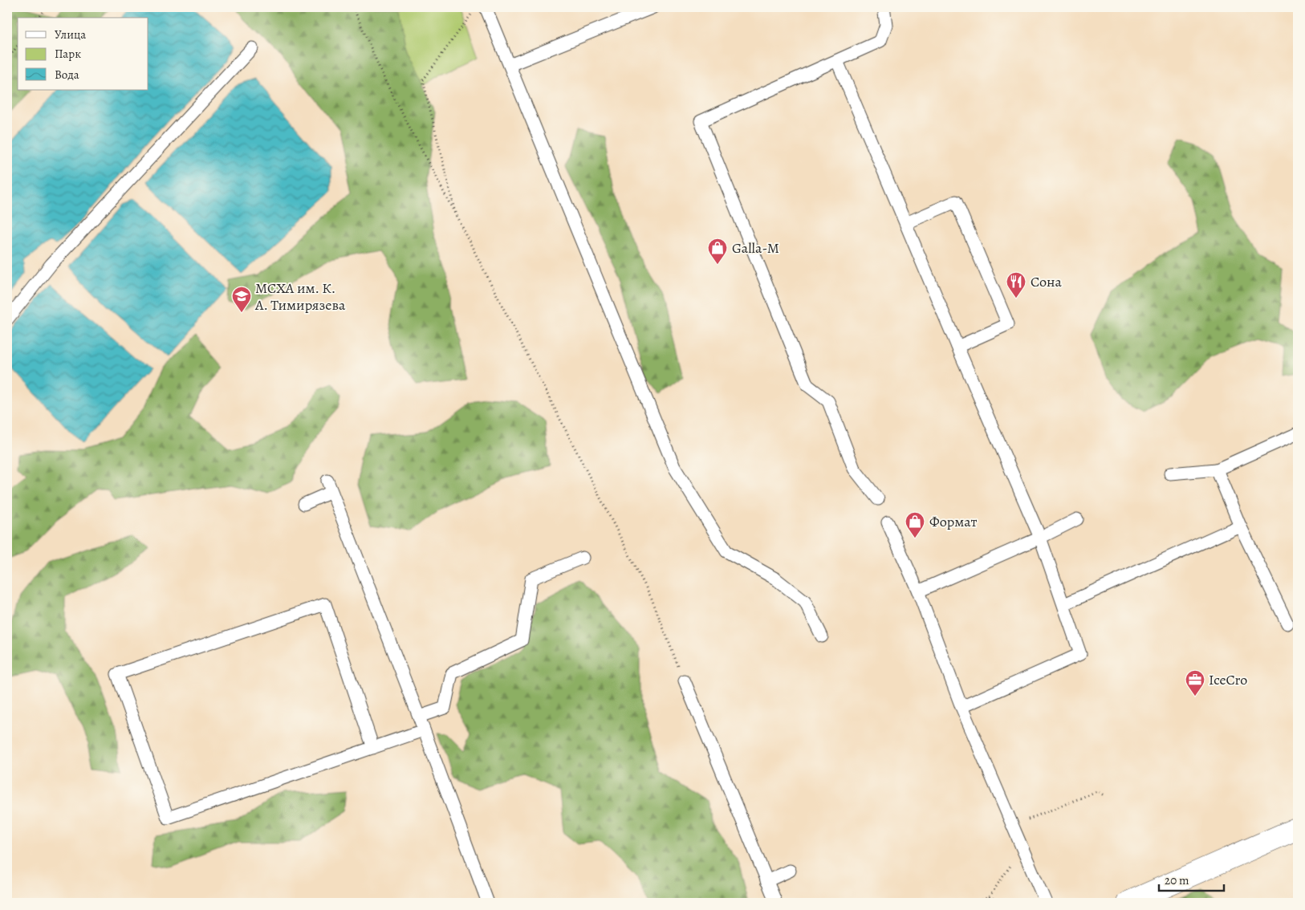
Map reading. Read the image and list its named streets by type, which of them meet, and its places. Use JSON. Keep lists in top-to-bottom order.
{
  "places": {
    "shop": ["Galla-M", "Формат"],
    "restaurant": ["Сона"],
    "school or university": ["МСХА им. К. А. Тимирязева"],
    "office": ["IceCro"]
  },
  "legend": ["Улица", "Парк", "Вода"],
  "scale_bar": "20 m"
}
